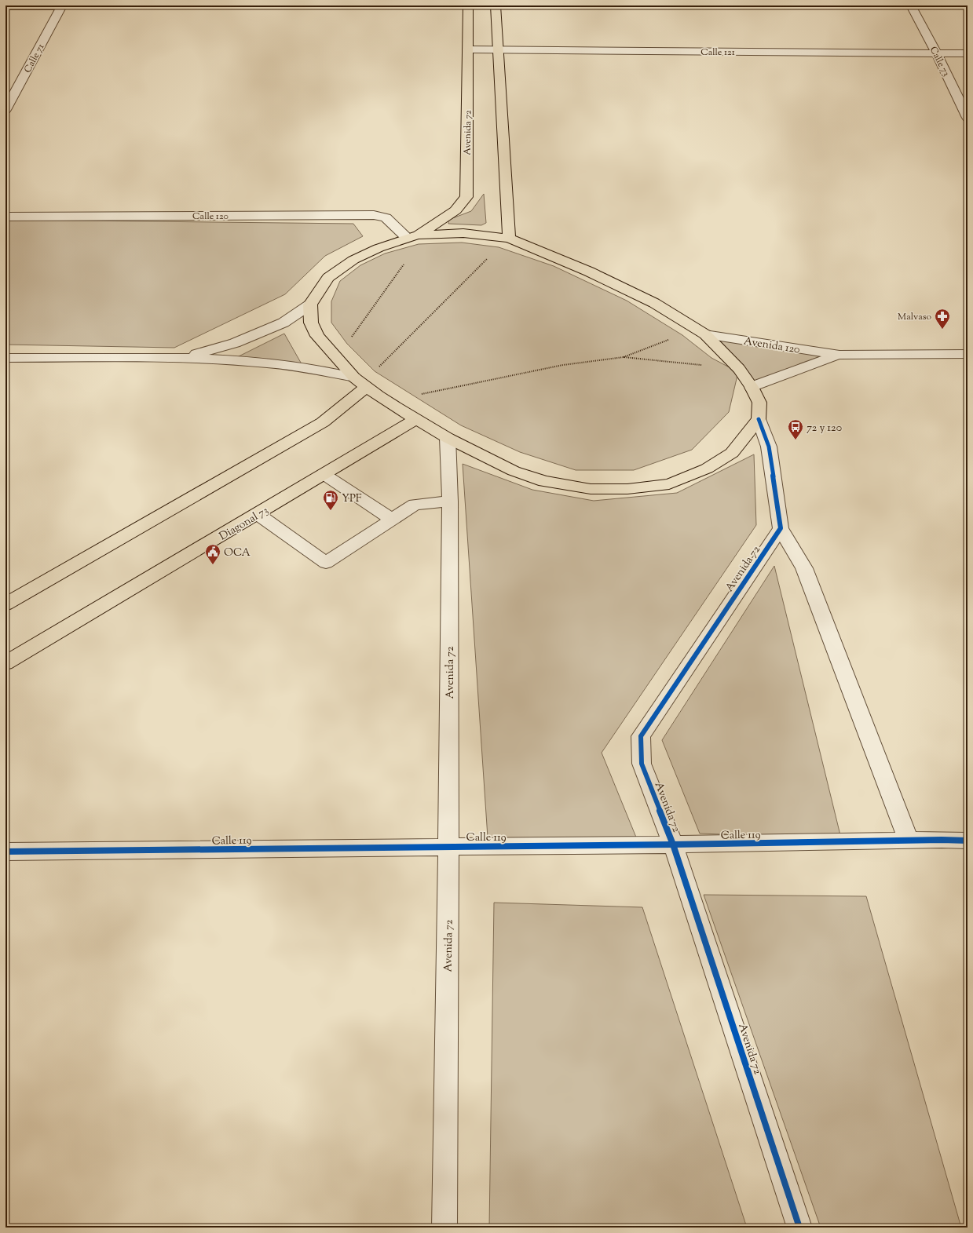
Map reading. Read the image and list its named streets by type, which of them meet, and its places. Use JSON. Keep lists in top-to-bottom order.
{
  "streets": {
    "main road": ["Avenida 72", "Diagonal 73"],
    "street": [
      "Calle 121",
      "Calle 71",
      "Calle 73",
      "Calle 120",
      "Avenida 120",
      "Calle 119"
    ]
  },
  "crossings": [
    ["Calle 121", "Calle 73"],
    ["Calle 121", "Avenida 72"],
    ["Avenida 72", "Calle 120"],
    ["Avenida 72", "Calle 119"]
  ],
  "places": {
    "pharmacy": ["Malvaso"],
    "bus stop": ["72 y 120"],
    "fuel station": ["YPF"],
    "public building": ["OCA"]
  }
}
